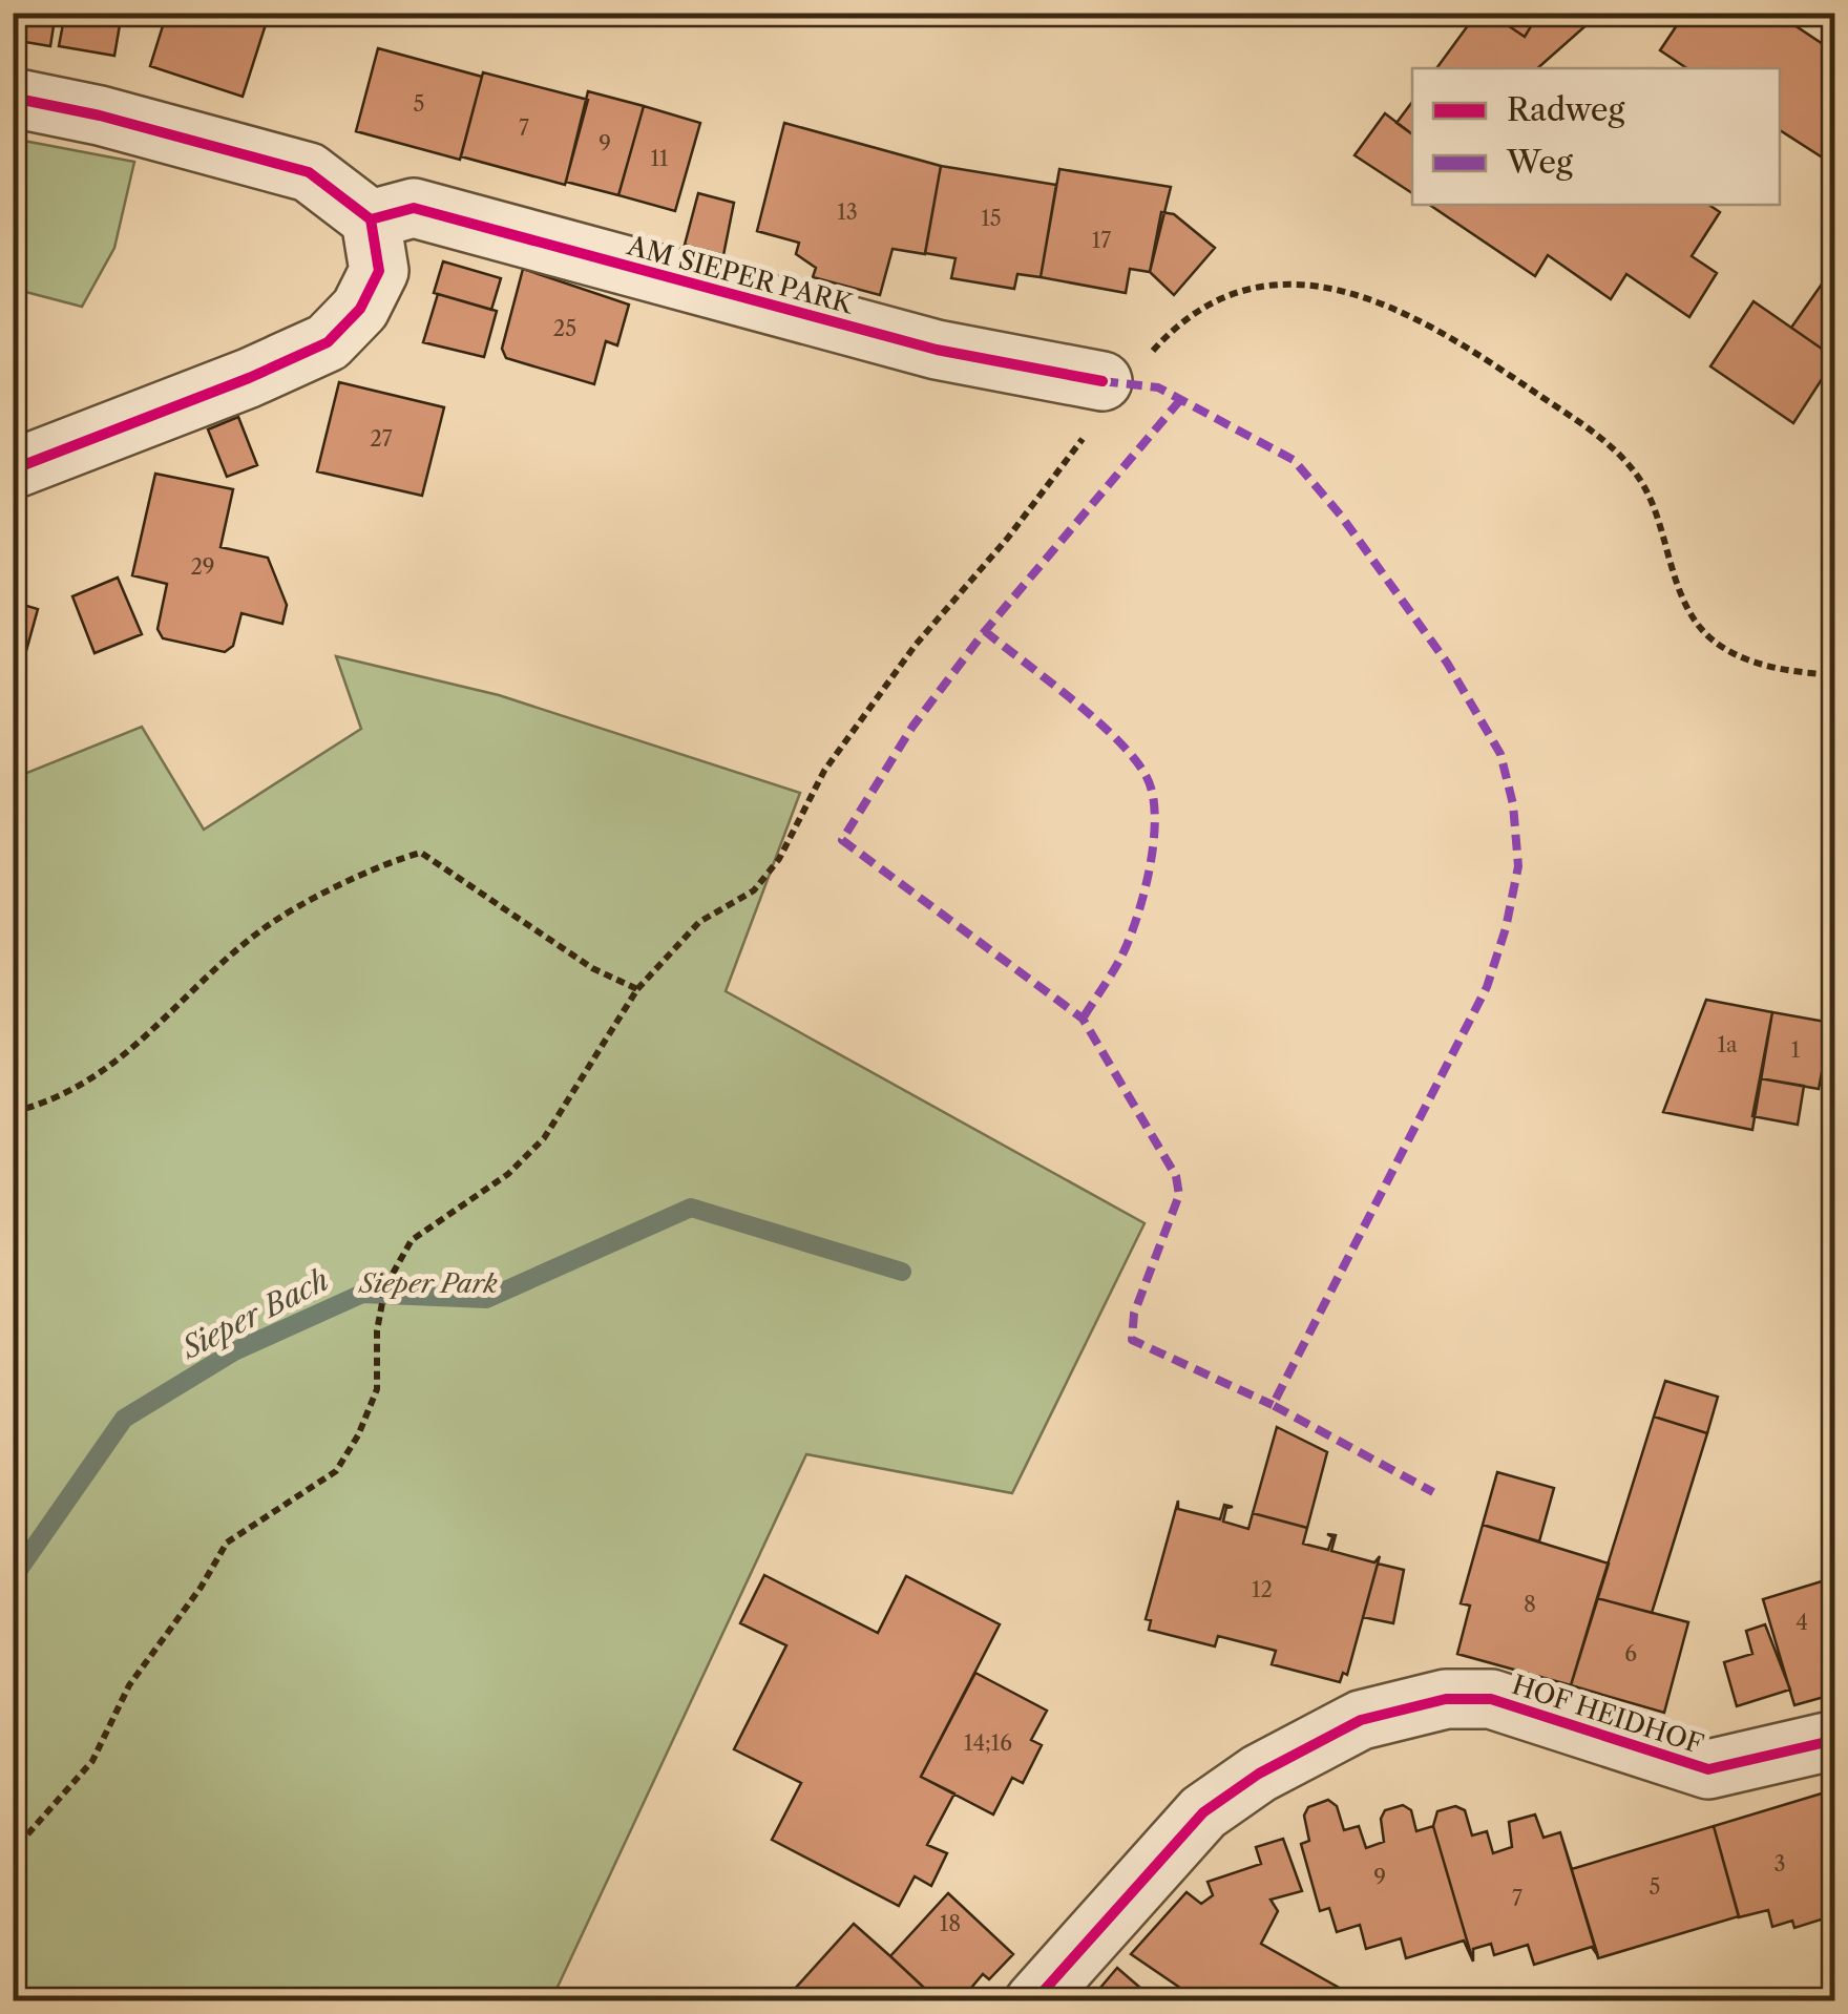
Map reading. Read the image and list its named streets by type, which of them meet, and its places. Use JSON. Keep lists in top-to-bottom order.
{
  "streets": {
    "street": ["AM SIEPER PARK", "HOF HEIDHOF"]
  },
  "water": ["Sieper Bach"],
  "parks": ["Sieper Park"],
  "house_numbers": [
    "5",
    "7",
    "9",
    "11",
    "13",
    "15",
    "17",
    "25",
    "27",
    "29",
    "1a",
    "1",
    "12",
    "8",
    "4",
    "6",
    "14;16",
    "3",
    "9",
    "5",
    "7",
    "18"
  ],
  "legend": ["Radweg", "Weg"]
}
